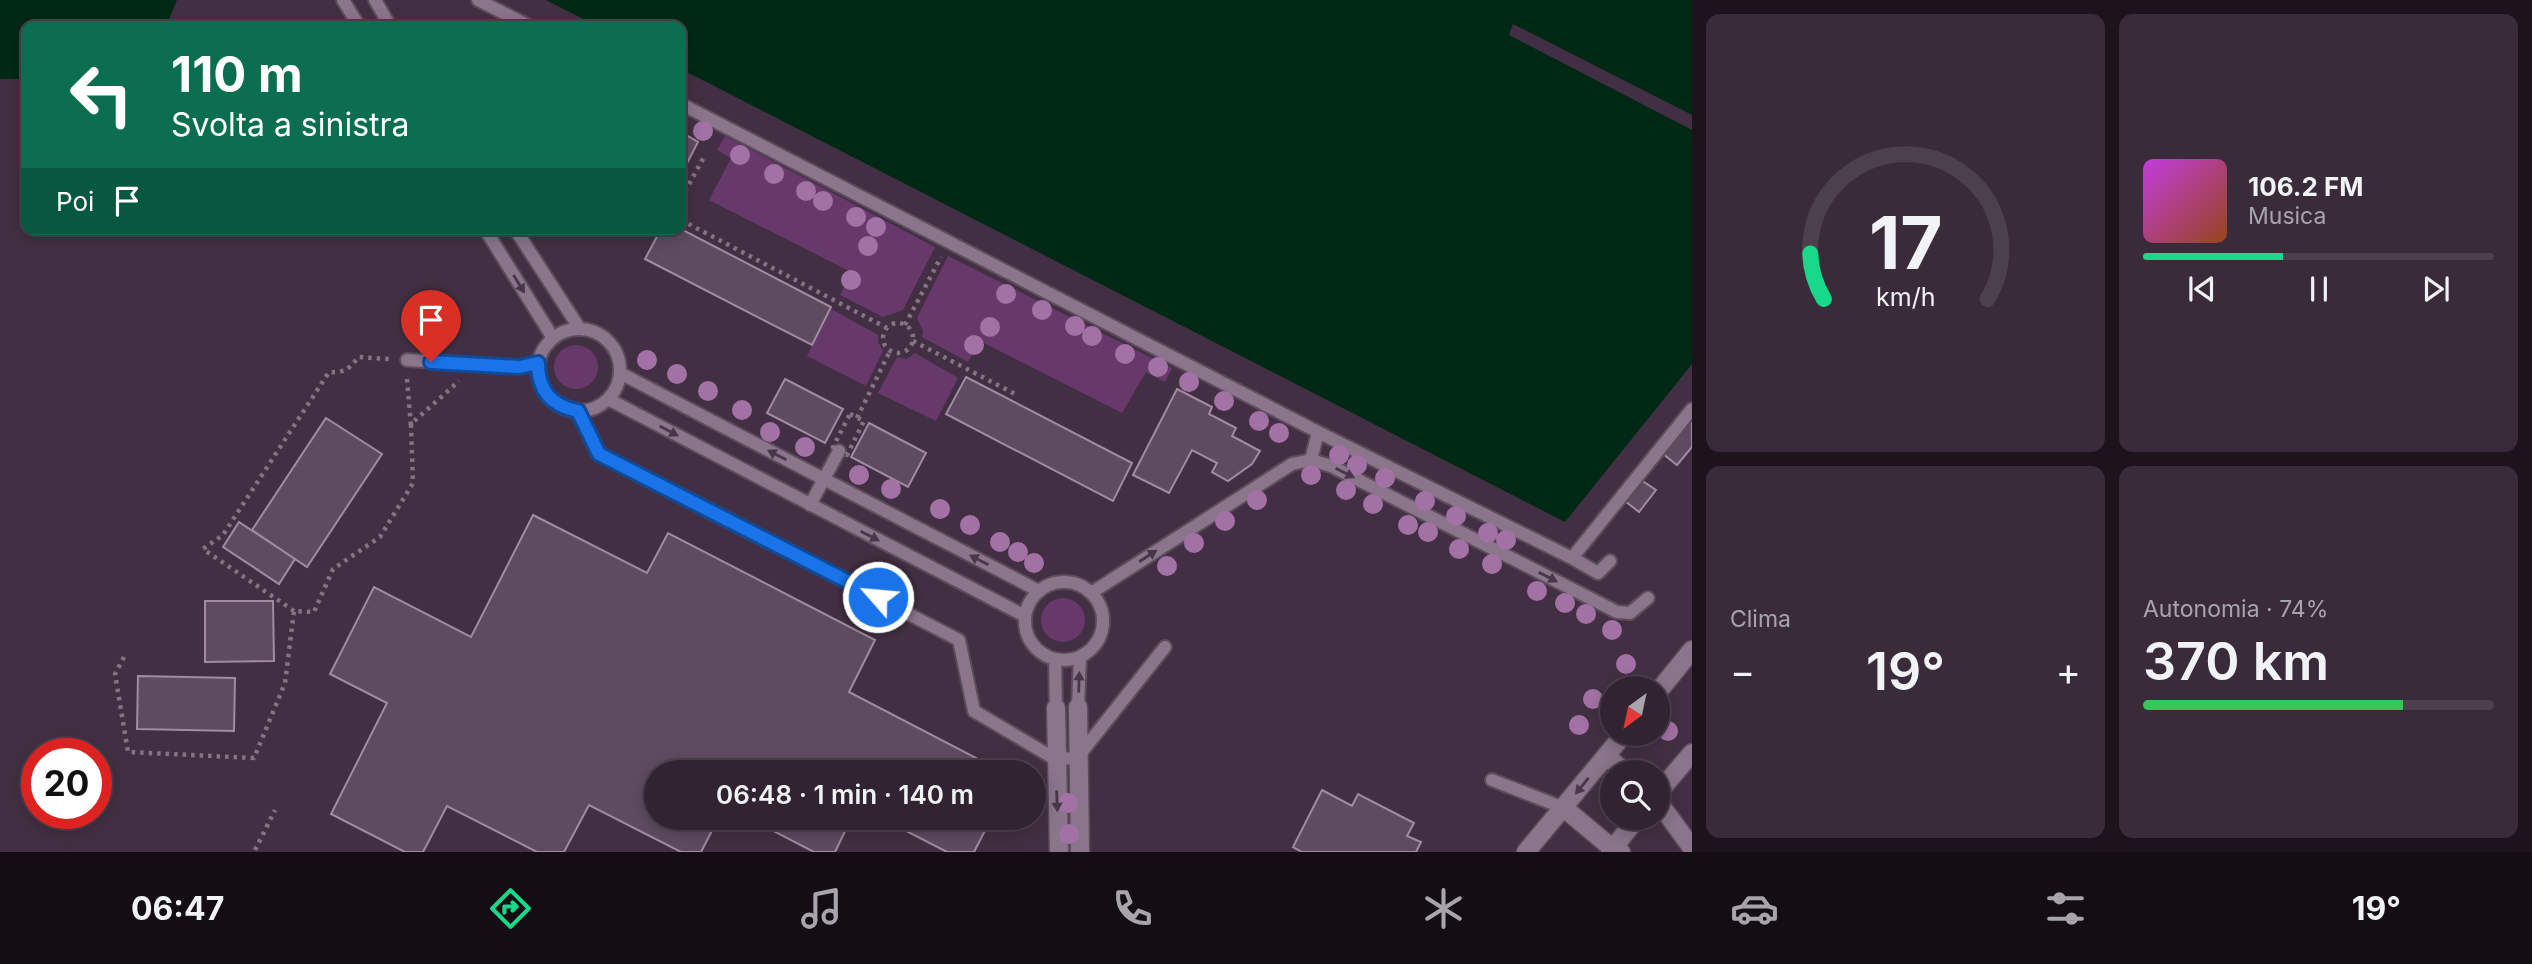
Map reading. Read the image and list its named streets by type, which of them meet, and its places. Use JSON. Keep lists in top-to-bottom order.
{
  "north": "bottom left",
  "page": {
    "turn": ["110 m", "Svolta a sinistra"],
    "song": ["106.2 FM", "Musica"],
    "then": "Poi",
    "tile": [
      "Clima",
      ["Autonomia · 74%", "370 km"]
    ],
    "heat": ["−", "19°", "+"],
    "limit": "20",
    "trip": "06:48 · 1 min · 140 m",
    "tabs": ["06:47", "19°"],
    "gauge": ["17", "km/h"]
  }
}
